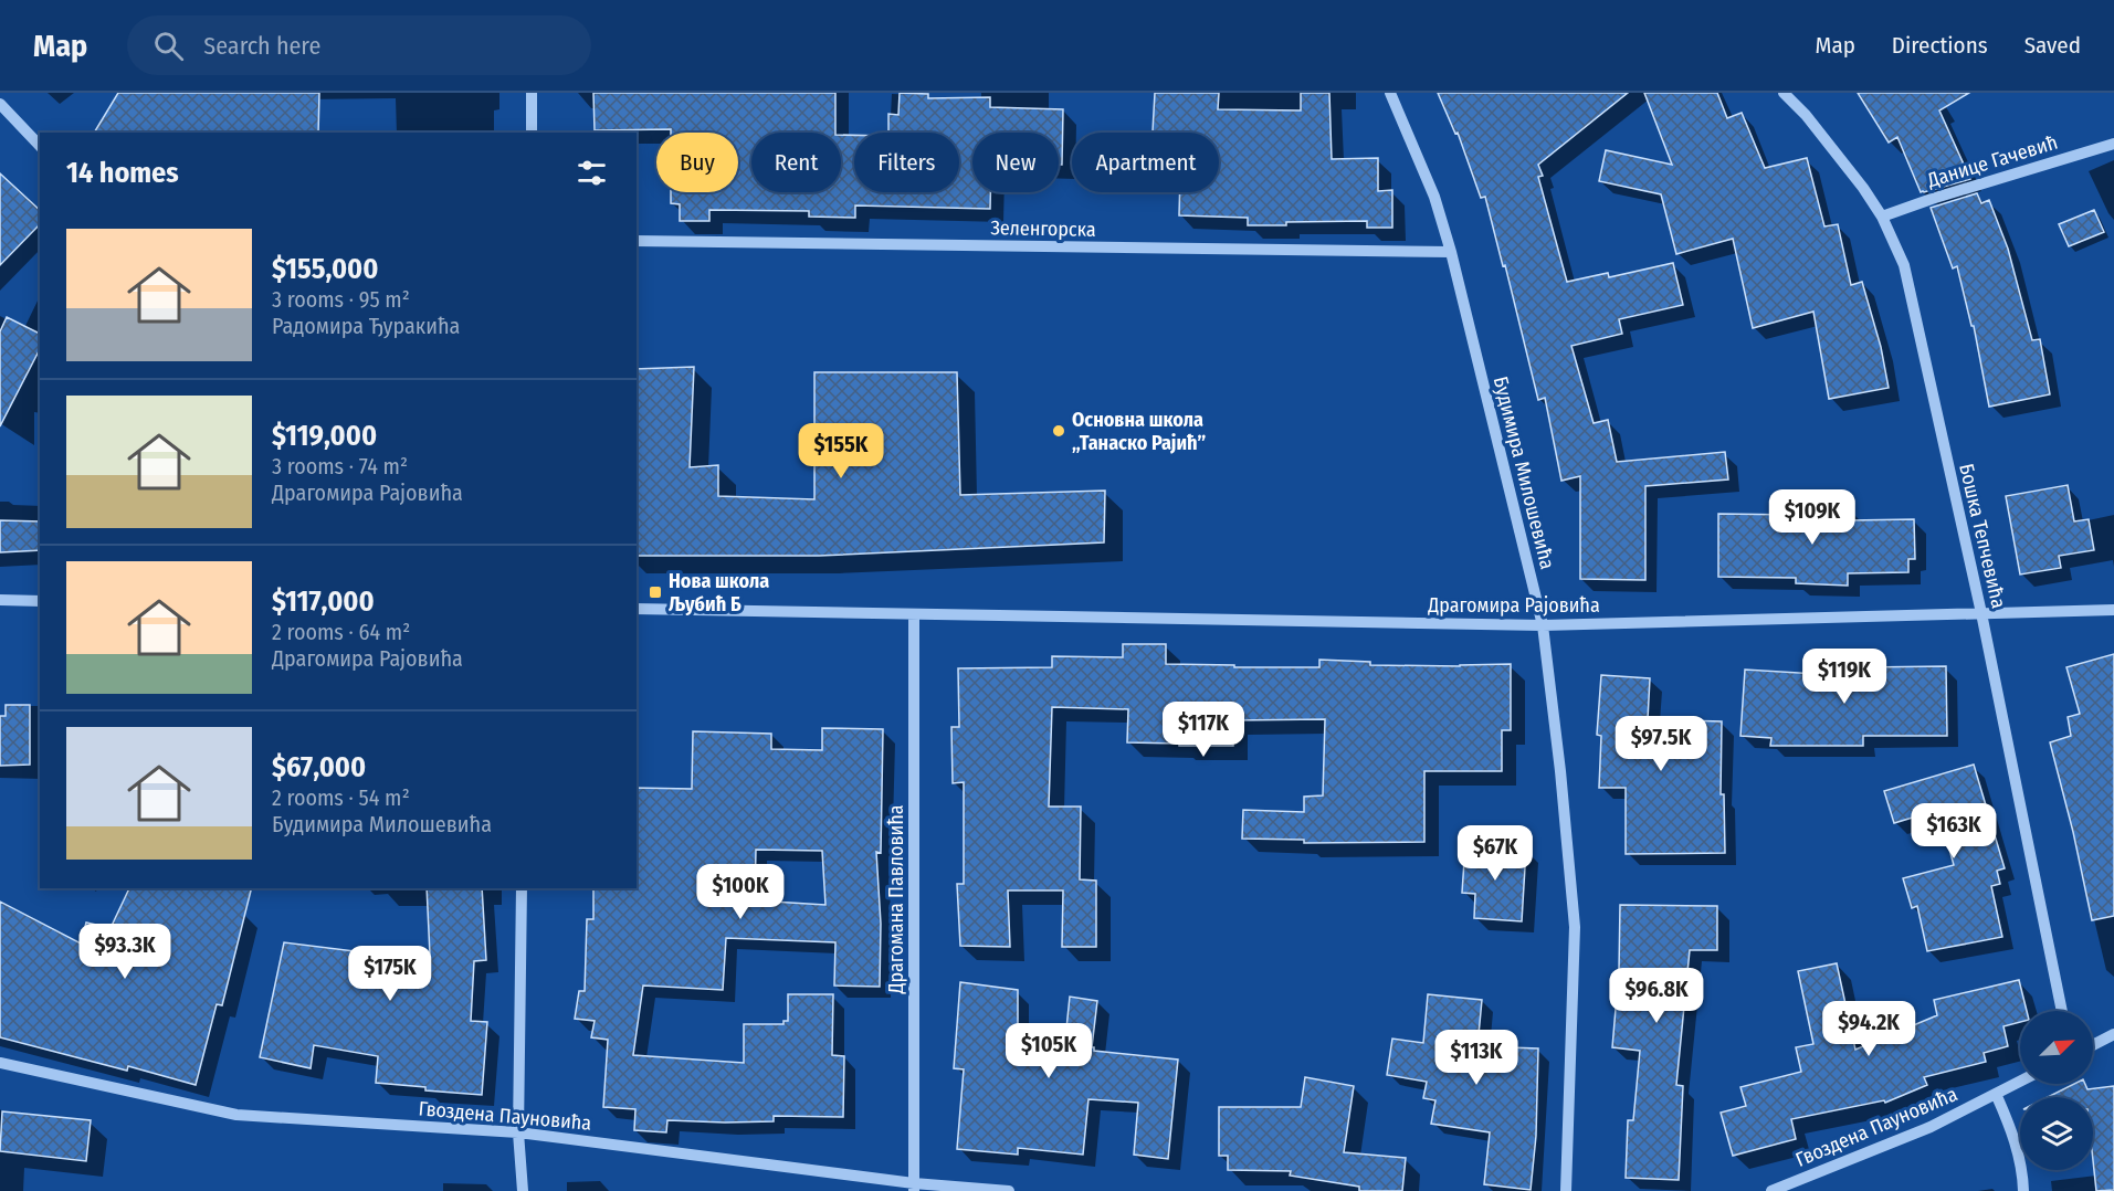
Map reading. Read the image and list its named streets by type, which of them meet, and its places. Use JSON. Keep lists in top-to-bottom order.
{
  "streets": {
    "street": [
      "Данице Гачевић",
      "Зеленгорска",
      "Будимира Милошевића",
      "Бошка Тепчевића",
      "Драгомира Рајовића",
      "Драгомана Павловића",
      "Гвоздена Пауновића"
    ]
  },
  "crossings": [
    ["Данице Гачевић", "Бошка Тепчевића"],
    ["Зеленгорска", "Будимира Милошевића"],
    ["Будимира Милошевића", "Драгомира Рајовића"],
    ["Бошка Тепчевића", "Драгомира Рајовића"],
    ["Драгомира Рајовића", "Драгомана Павловића"],
    ["Драгомана Павловића", "Гвоздена Пауновића"]
  ],
  "places": {
    "other": ["Основна школа „Танаско Рајић”"],
    "transit": ["Нова школа Љубић Б"]
  },
  "north": "top right",
  "page": {
    "header": "Map",
    "search": "Search here",
    "nav": ["Map", "Directions", "Saved"],
    "chip": [
      "Buy",
      "Rent",
      "Filters",
      "New",
      "Apartment"
    ],
    "heading": "14 homes",
    "list": [
      {
        "name": "$155,000",
        "note": "3 rooms · 95 m² · Радомира Ђуракића"
      },
      {
        "name": "$119,000",
        "note": "3 rooms · 74 m² · Драгомира Рајовића"
      },
      {
        "name": "$117,000",
        "note": "2 rooms · 64 m² · Драгомира Рајовића"
      },
      {
        "name": "$67,000",
        "note": "2 rooms · 54 m² · Будимира Милошевића"
      }
    ],
    "price": [
      "$155K",
      "$109K",
      "$119K",
      "$117K",
      "$97.5K",
      "$163K",
      "$67K",
      "$100K",
      "$93.3K",
      "$175K",
      "$96.8K",
      "$94.2K",
      "$105K",
      "$113K"
    ]
  }
}
